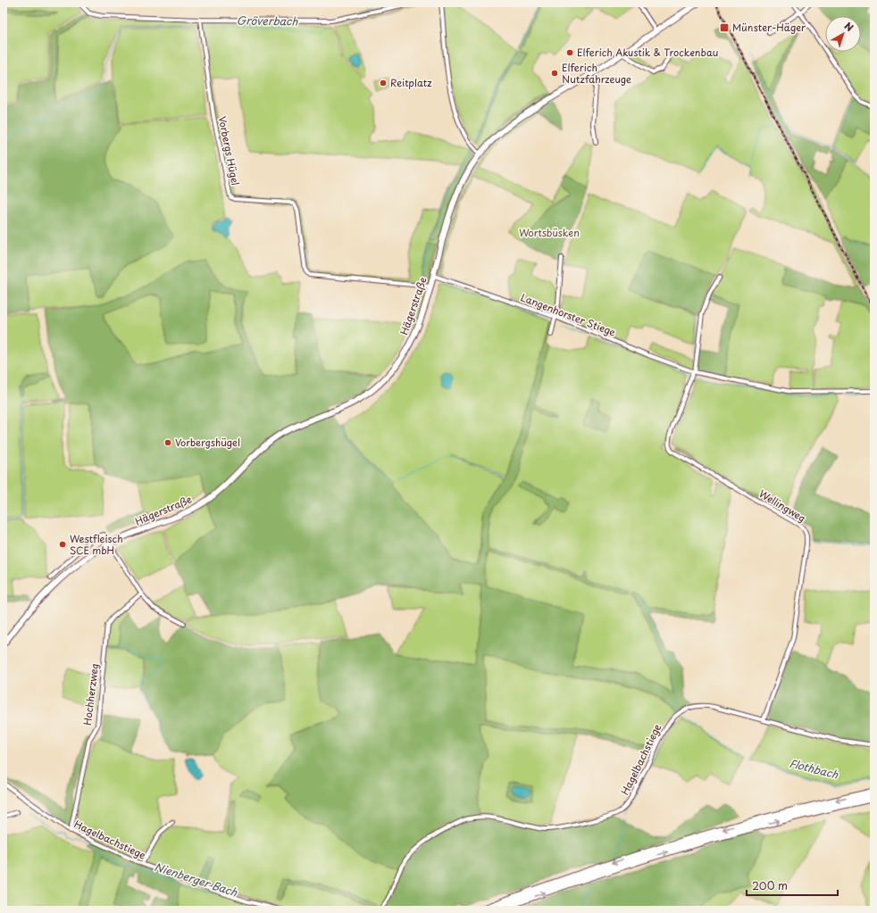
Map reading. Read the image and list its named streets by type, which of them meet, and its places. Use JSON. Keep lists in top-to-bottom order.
{
  "streets": {
    "main road": ["Hägerstraße"],
    "street": [
      "Vorbergs Hügel",
      "Langenhorster Stiege",
      "Wellingweg",
      "Hochherzweg",
      "Hagelbachstiege"
    ]
  },
  "crossings": [
    ["Vorbergs Hügel", "Hägerstraße"],
    ["Hägerstraße", "Langenhorster Stiege"],
    ["Langenhorster Stiege", "Wellingweg"],
    ["Wellingweg", "Hagelbachstiege"],
    ["Hochherzweg", "Hagelbachstiege"]
  ],
  "water": ["Gröverbach", "Flothbach", "Nienberger Bach"],
  "parks": ["Wortsbüsken"],
  "places": {
    "transit": ["Münster-Häger"],
    "other": [
      "Elferich Akustik & Trockenbau",
      "Elferich Nutzfahrzeuge",
      "Reitplatz",
      "Vorbergshügel",
      "Westfleisch SCE mbH"
    ]
  },
  "scale_bar": "200 m",
  "north": "top right"
}
